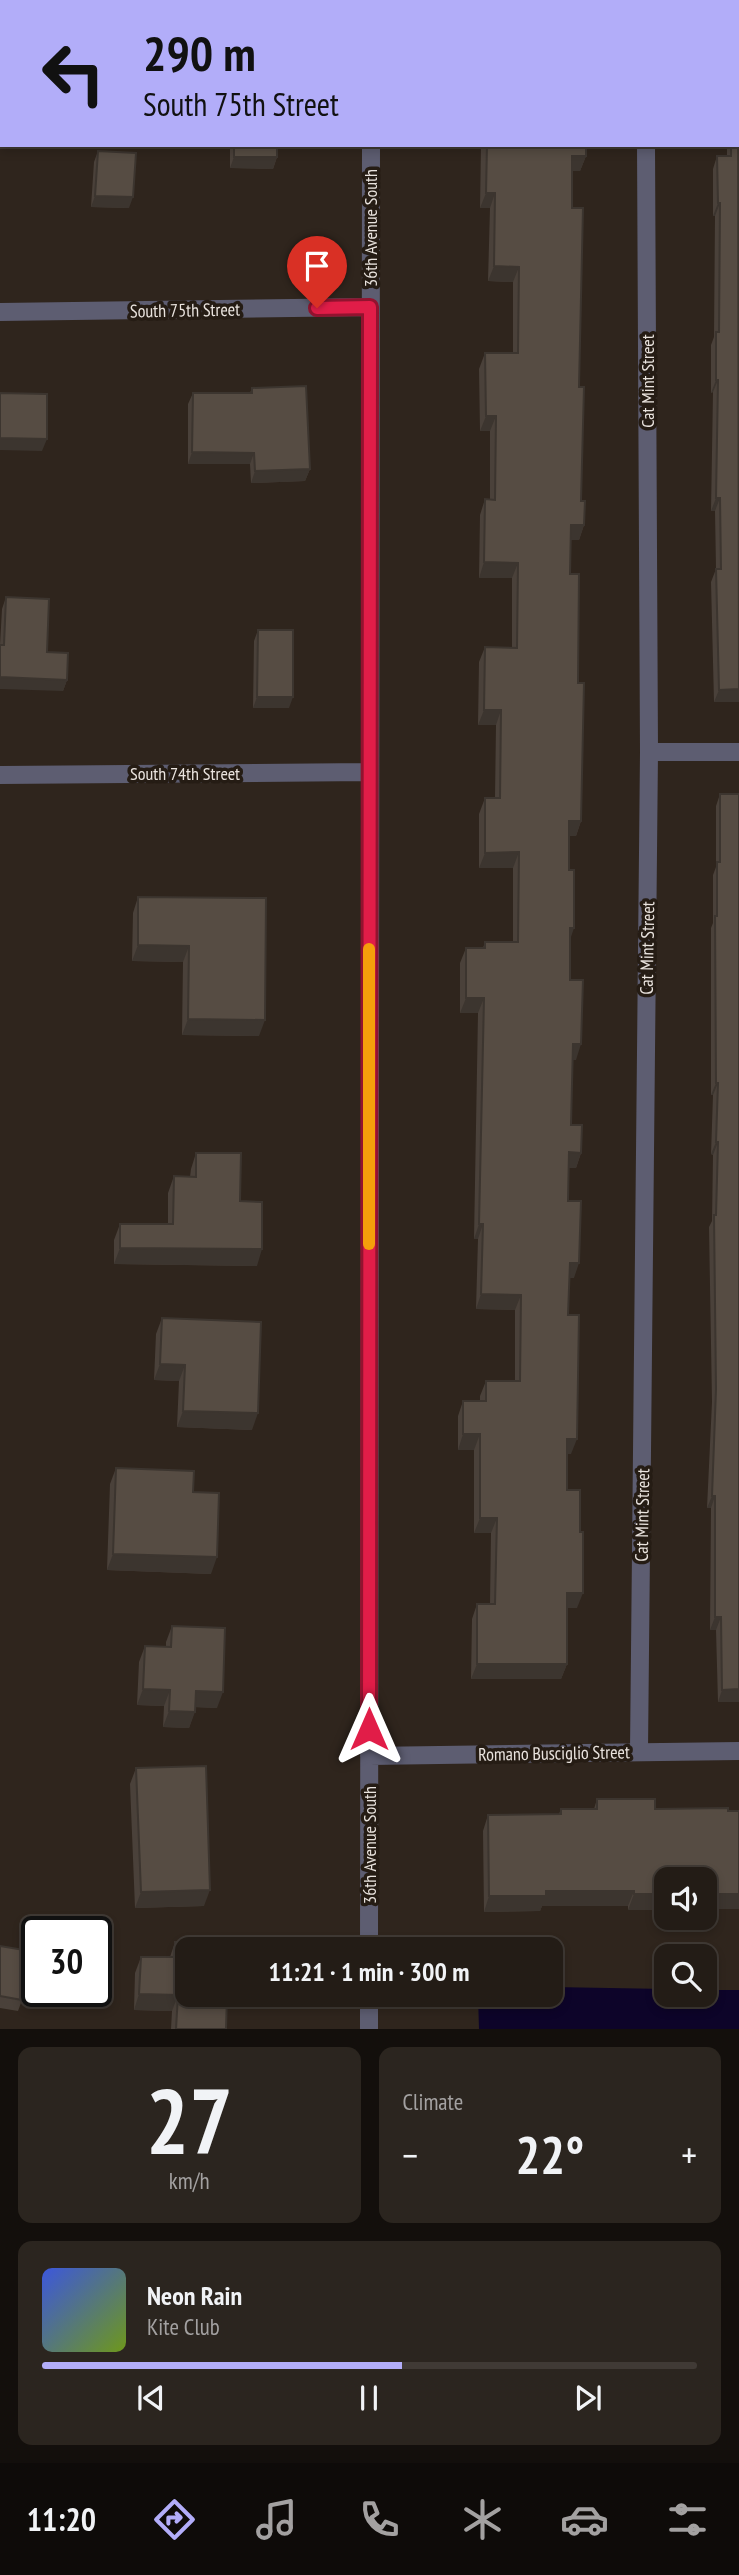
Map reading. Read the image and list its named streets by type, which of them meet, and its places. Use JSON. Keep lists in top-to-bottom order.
{
  "streets": {
    "street": [
      "36th Avenue South",
      "South 75th Street",
      "Cat Mint Street",
      "South 74th Street",
      "Romano Busciglio Street"
    ]
  },
  "crossings": [
    ["36th Avenue South", "South 75th Street"],
    ["36th Avenue South", "South 74th Street"],
    ["36th Avenue South", "Romano Busciglio Street"],
    ["Cat Mint Street", "Romano Busciglio Street"]
  ],
  "page": {
    "turn": ["290 m", "South 75th Street"],
    "limit": "30",
    "trip": "11:21 · 1 min · 300 m",
    "tile": [
      ["27", "km/h"],
      "Climate"
    ],
    "heat": ["−", "22°", "+"],
    "song": ["Neon Rain", "Kite Club"],
    "tabs": "11:20"
  }
}
